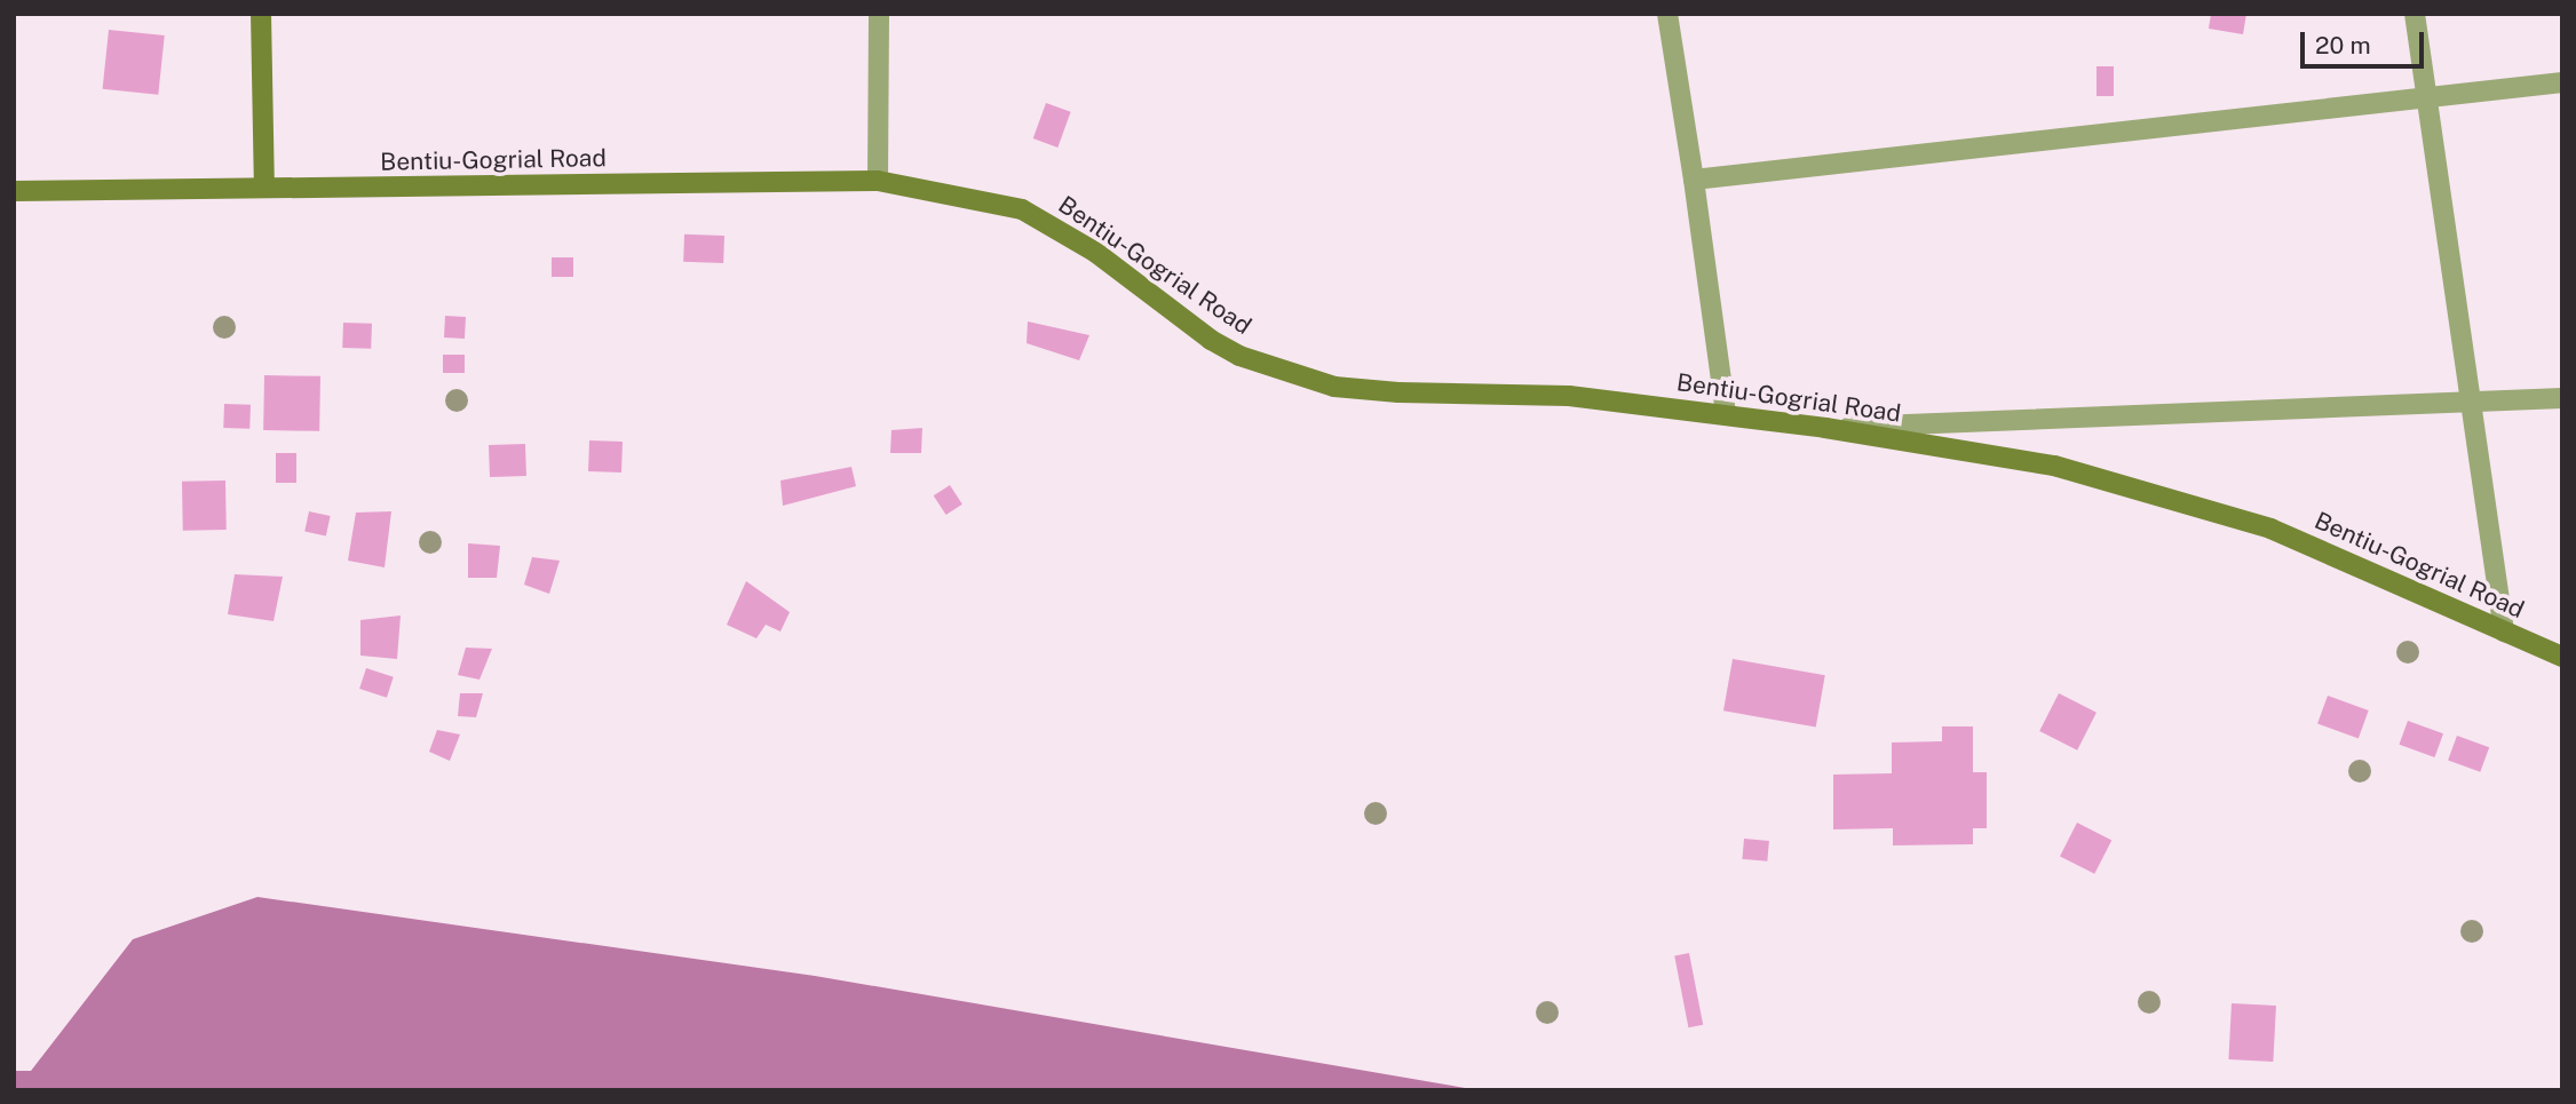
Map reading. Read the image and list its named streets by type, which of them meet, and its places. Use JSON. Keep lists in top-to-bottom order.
{
  "streets": {
    "main road": ["Bentiu-Gogrial Road"]
  },
  "scale_bar": "20 m"
}
